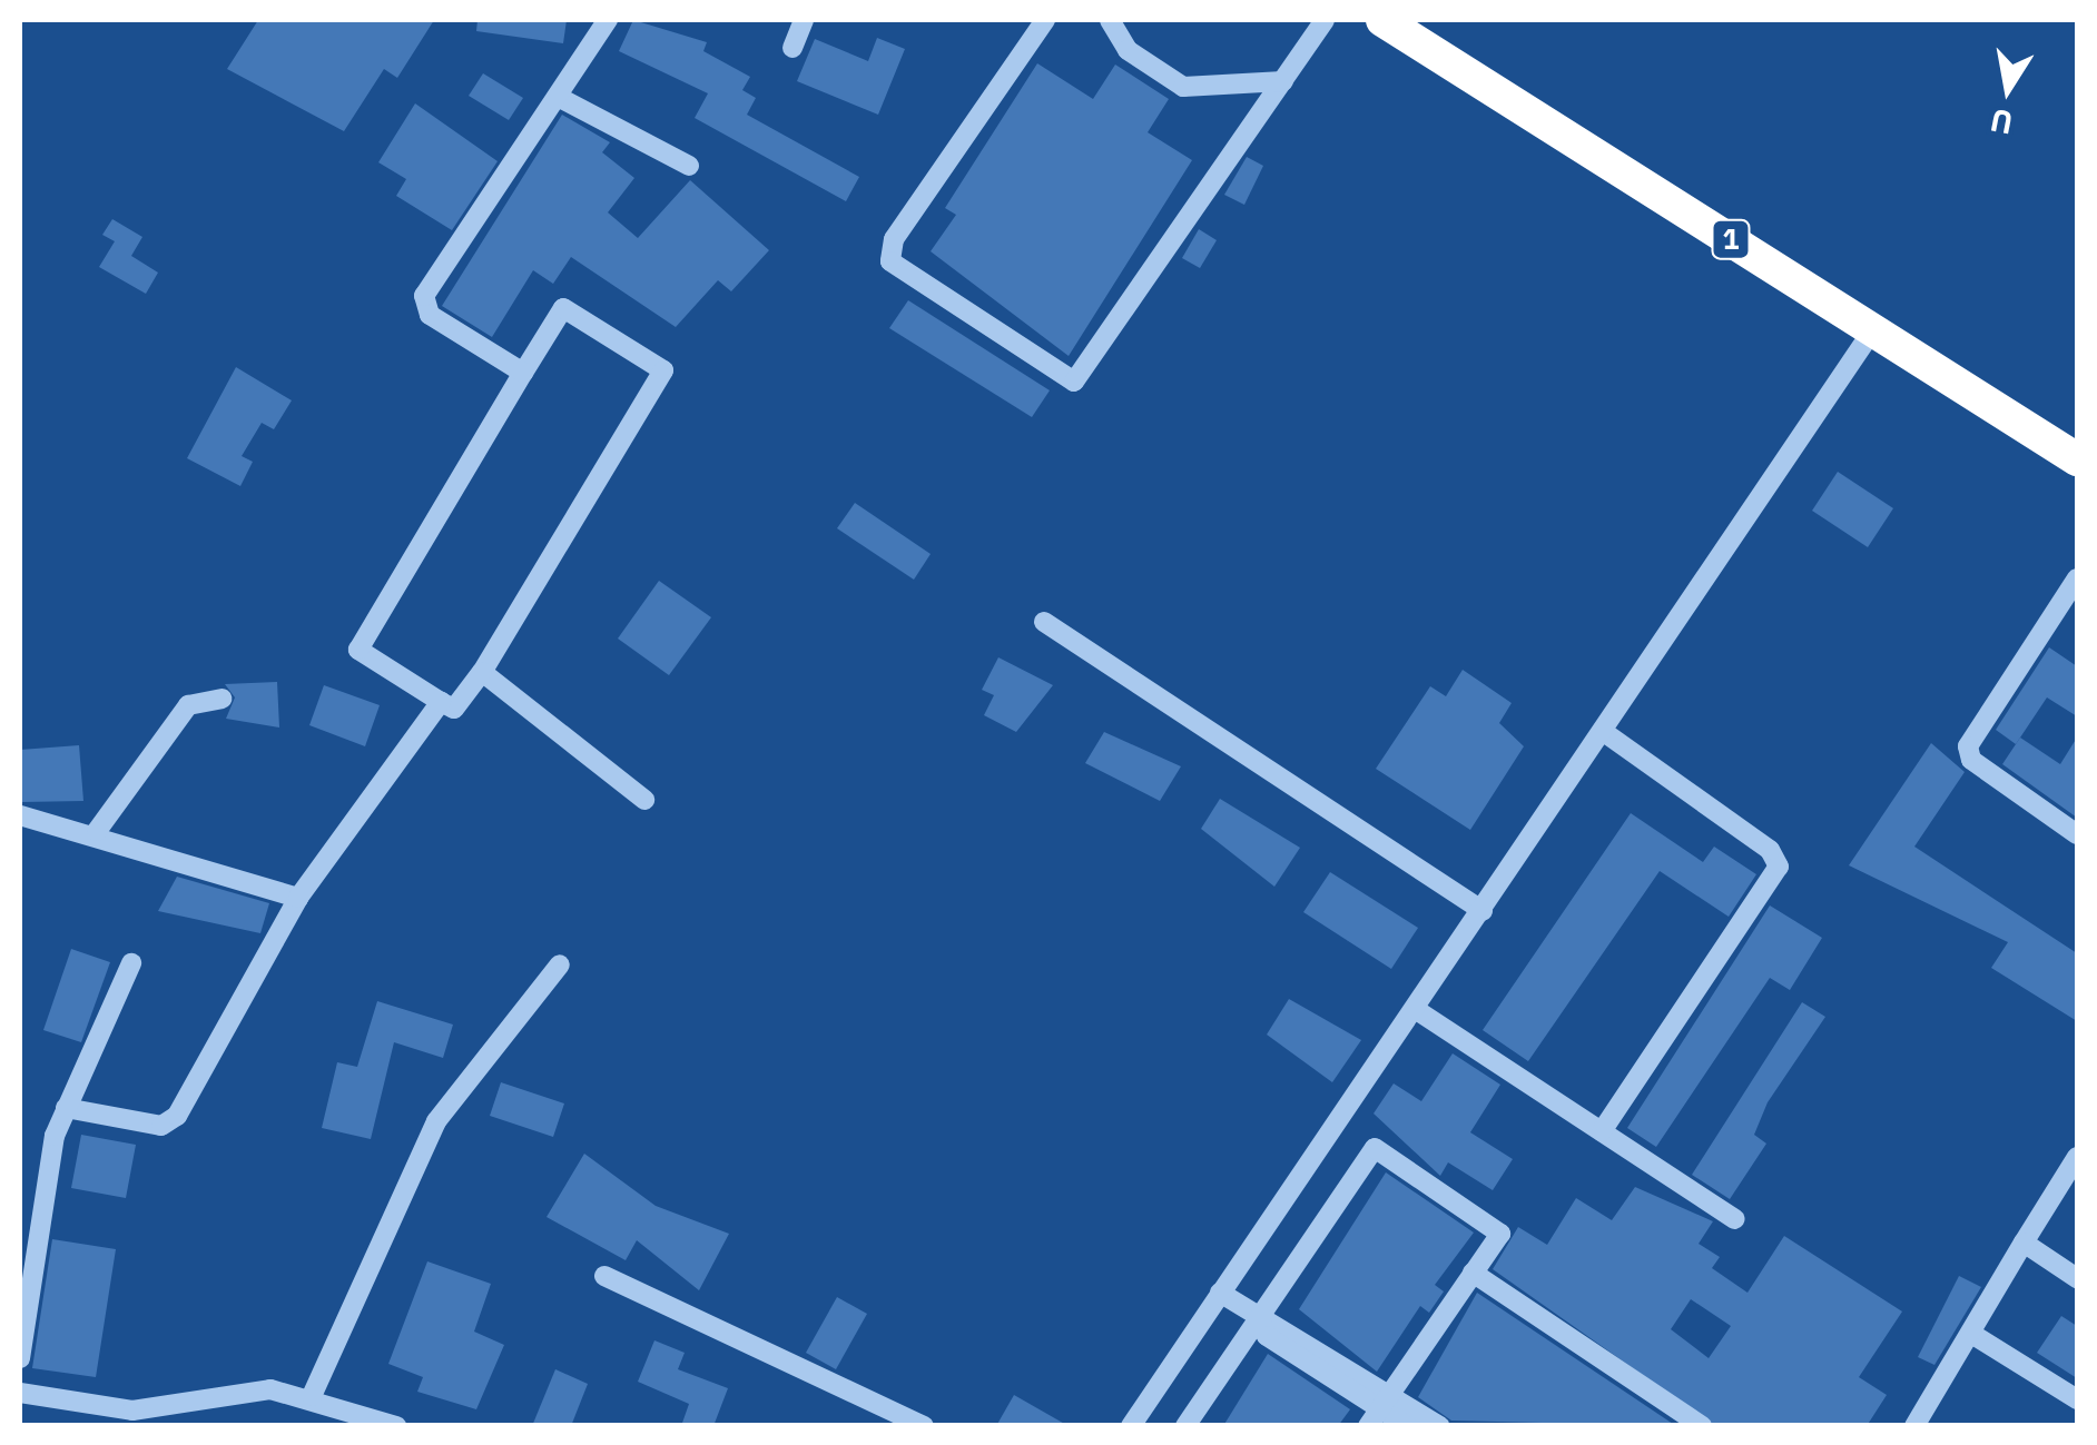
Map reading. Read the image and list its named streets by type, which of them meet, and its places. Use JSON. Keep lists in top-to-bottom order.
{
  "streets": {
    "highway": ["1"]
  },
  "north": "bottom"
}
